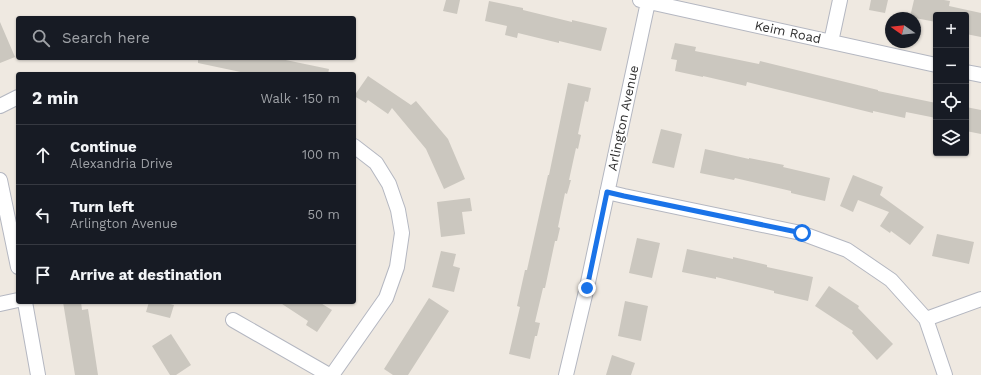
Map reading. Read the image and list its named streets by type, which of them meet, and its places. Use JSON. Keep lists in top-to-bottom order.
{
  "streets": {
    "street": ["Keim Road", "Arlington Avenue"]
  },
  "crossings": [
    ["Keim Road", "Arlington Avenue"]
  ],
  "north": "left",
  "page": {
    "map_buttons": ["+", "−"],
    "search": "Search here",
    "heading": ["2 min", "Walk · 150 m"],
    "list": [
      ["Continue", "Alexandria Drive", "100 m"],
      ["Turn left", "Arlington Avenue", "50 m"],
      "Arrive at destination"
    ]
  }
}
